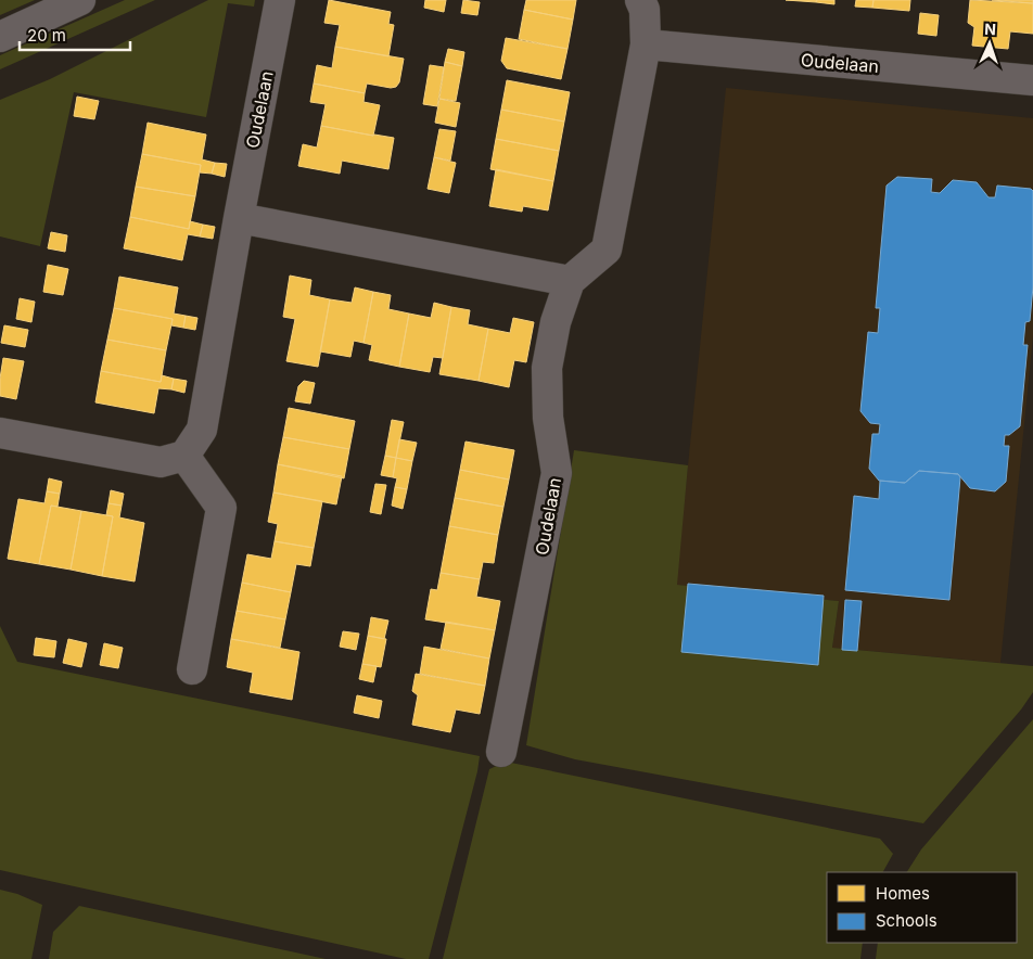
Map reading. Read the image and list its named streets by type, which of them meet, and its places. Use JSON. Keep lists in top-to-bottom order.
{
  "streets": {
    "street": ["Oudelaan"]
  },
  "legend": ["Homes", "Schools"],
  "scale_bar": "20 m",
  "north": "top"
}
